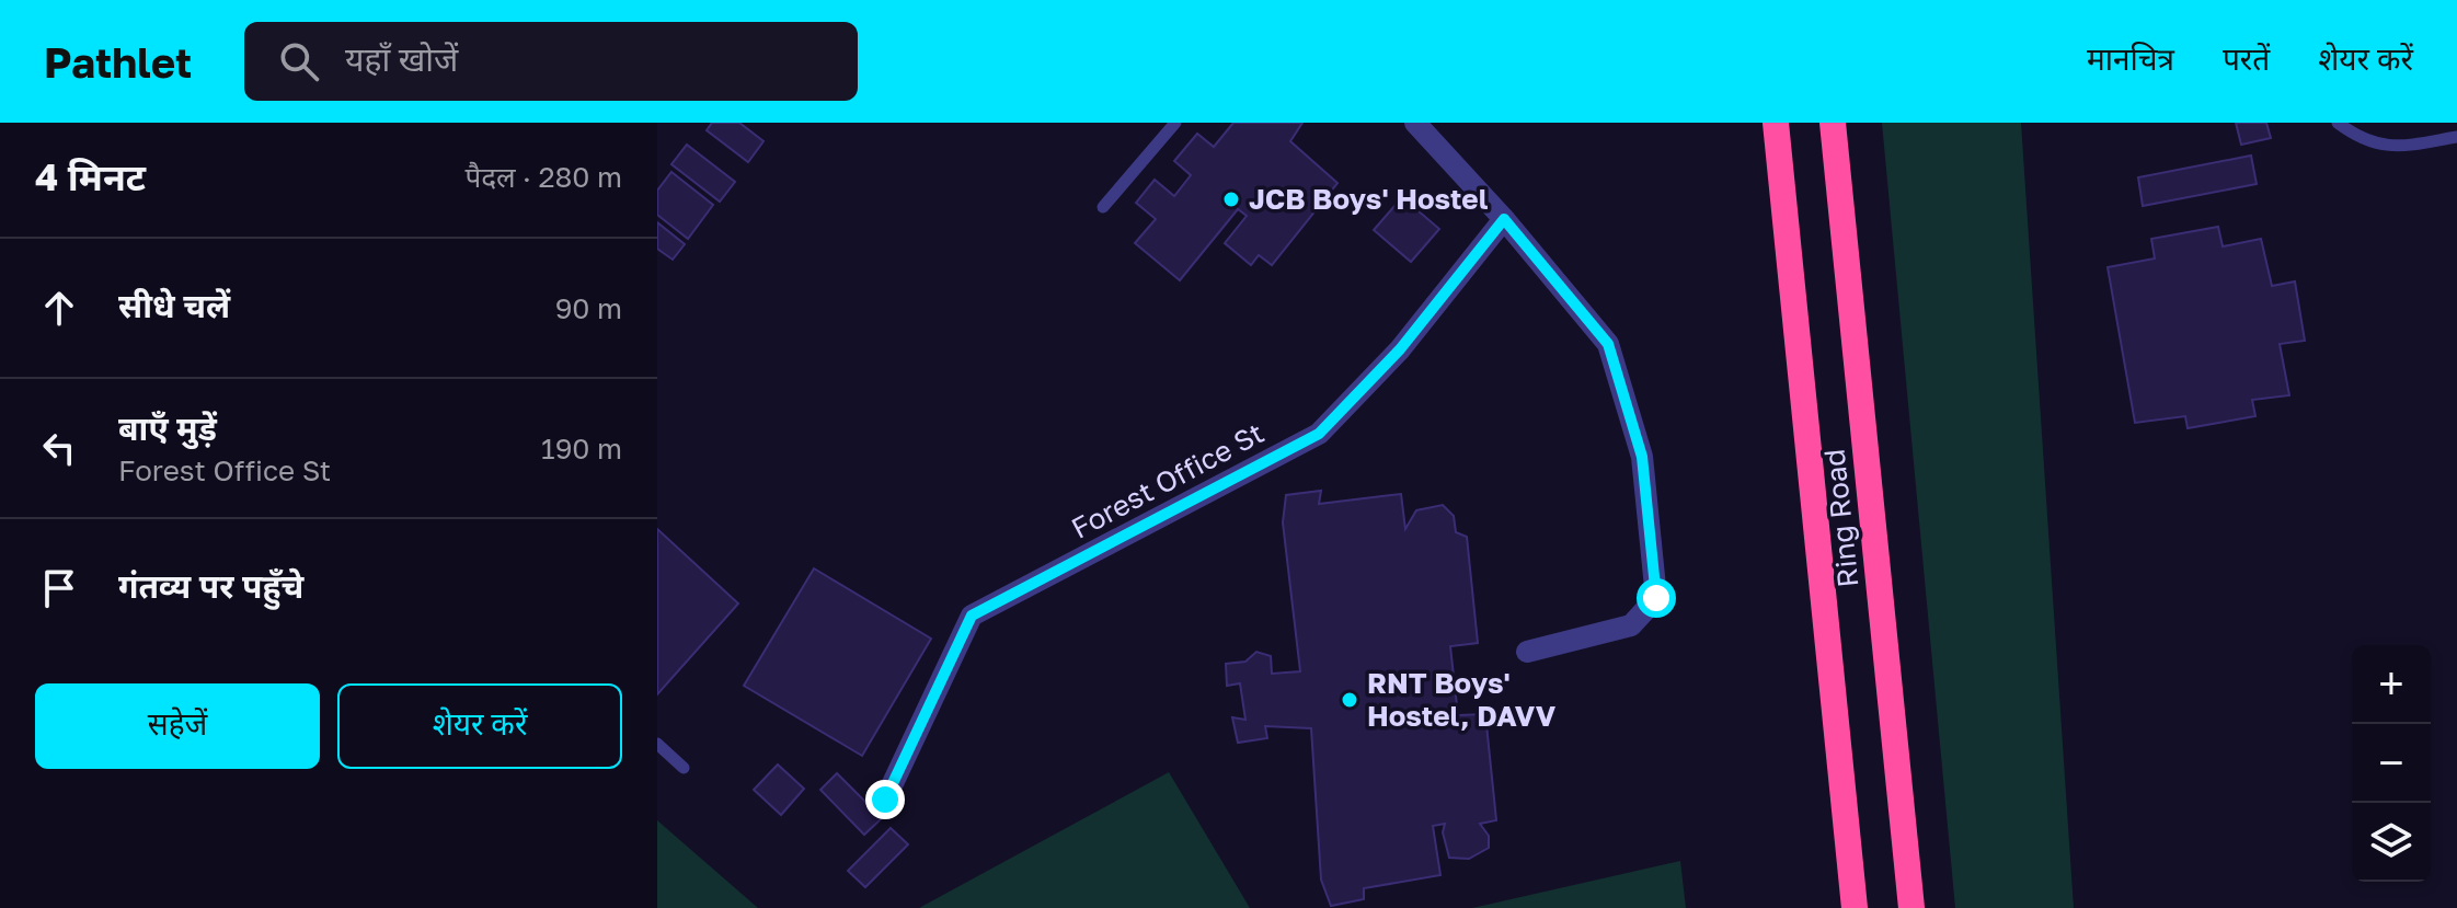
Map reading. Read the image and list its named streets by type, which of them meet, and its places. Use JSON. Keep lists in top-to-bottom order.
{
  "streets": {
    "highway": ["Ring Road"],
    "street": ["Forest Office St"]
  },
  "places": ["JCB Boys' Hostel", "RNT Boys' Hostel, DAVV"],
  "page": {
    "header": "Pathlet",
    "search": "यहाँ खोजें",
    "nav": ["मानचित्र", "परतें", "शेयर करें"],
    "heading": ["4 मिनट", "पैदल · 280 m"],
    "list": [
      ["सीधे चलें", "90 m"],
      ["बाएँ मुड़ें", "Forest Office St", "190 m"],
      "गंतव्य पर पहुँचे"
    ],
    "map_buttons": ["+", "−"],
    "buttons": ["सहेजें", "शेयर करें"]
  }
}
